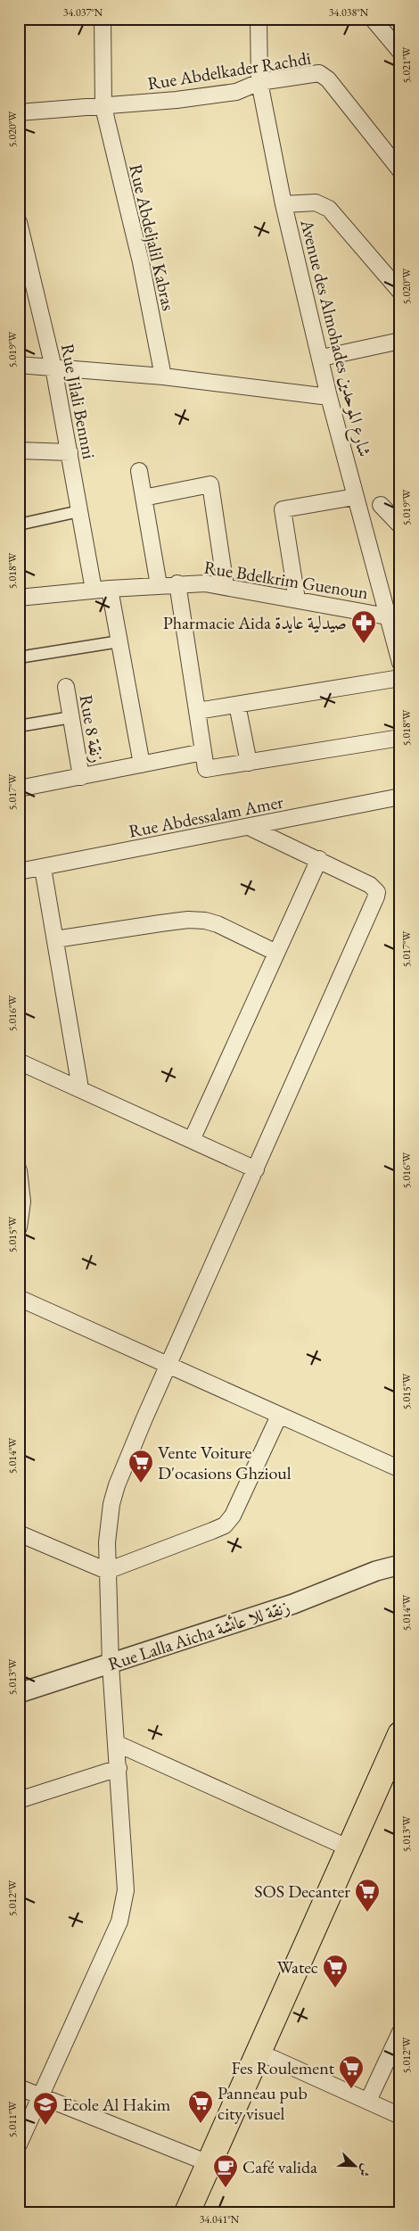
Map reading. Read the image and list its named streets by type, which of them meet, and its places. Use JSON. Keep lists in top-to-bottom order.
{
  "streets": {
    "street": [
      "Rue Abdelkader Rachdi",
      "Rue Abdeljalil Kabras",
      "Avenue des Almohades شارع الموحدين",
      "Rue Jilali Bennni",
      "Rue Bdelkrim Guenoun",
      "Rue 8 زنقة",
      "Rue Abdessalam Amer",
      "Rue Lalla Aicha زنقة للا عائشة"
    ]
  },
  "crossings": [
    ["Rue Abdelkader Rachdi", "Rue Abdeljalil Kabras"],
    ["Rue Abdelkader Rachdi", "Avenue des Almohades شارع الموحدين"],
    ["Avenue des Almohades شارع الموحدين", "Rue Bdelkrim Guenoun"],
    ["Rue Jilali Bennni", "Rue Bdelkrim Guenoun"]
  ],
  "places": {
    "pharmacy": ["Pharmacie Aida صيدلية عايدة"],
    "supermarket": [
      "Vente Voiture D'ocasions Ghzioul",
      "SOS Decanter",
      "Watec",
      "Fes Roulement",
      "Panneau pub city visuel"
    ],
    "school or university": ["Ecole Al Hakim"],
    "cafe": ["Café valida"]
  },
  "north": "bottom right",
  "coordinates": [
    "34.037°N",
    "34.038°N",
    "5.021°W",
    "5.020°W",
    "5.019°W",
    "5.018°W",
    "5.017°W",
    "5.016°W",
    "5.015°W",
    "5.014°W",
    "5.013°W",
    "5.012°W",
    "5.011°W",
    "34.041°N"
  ]
}
